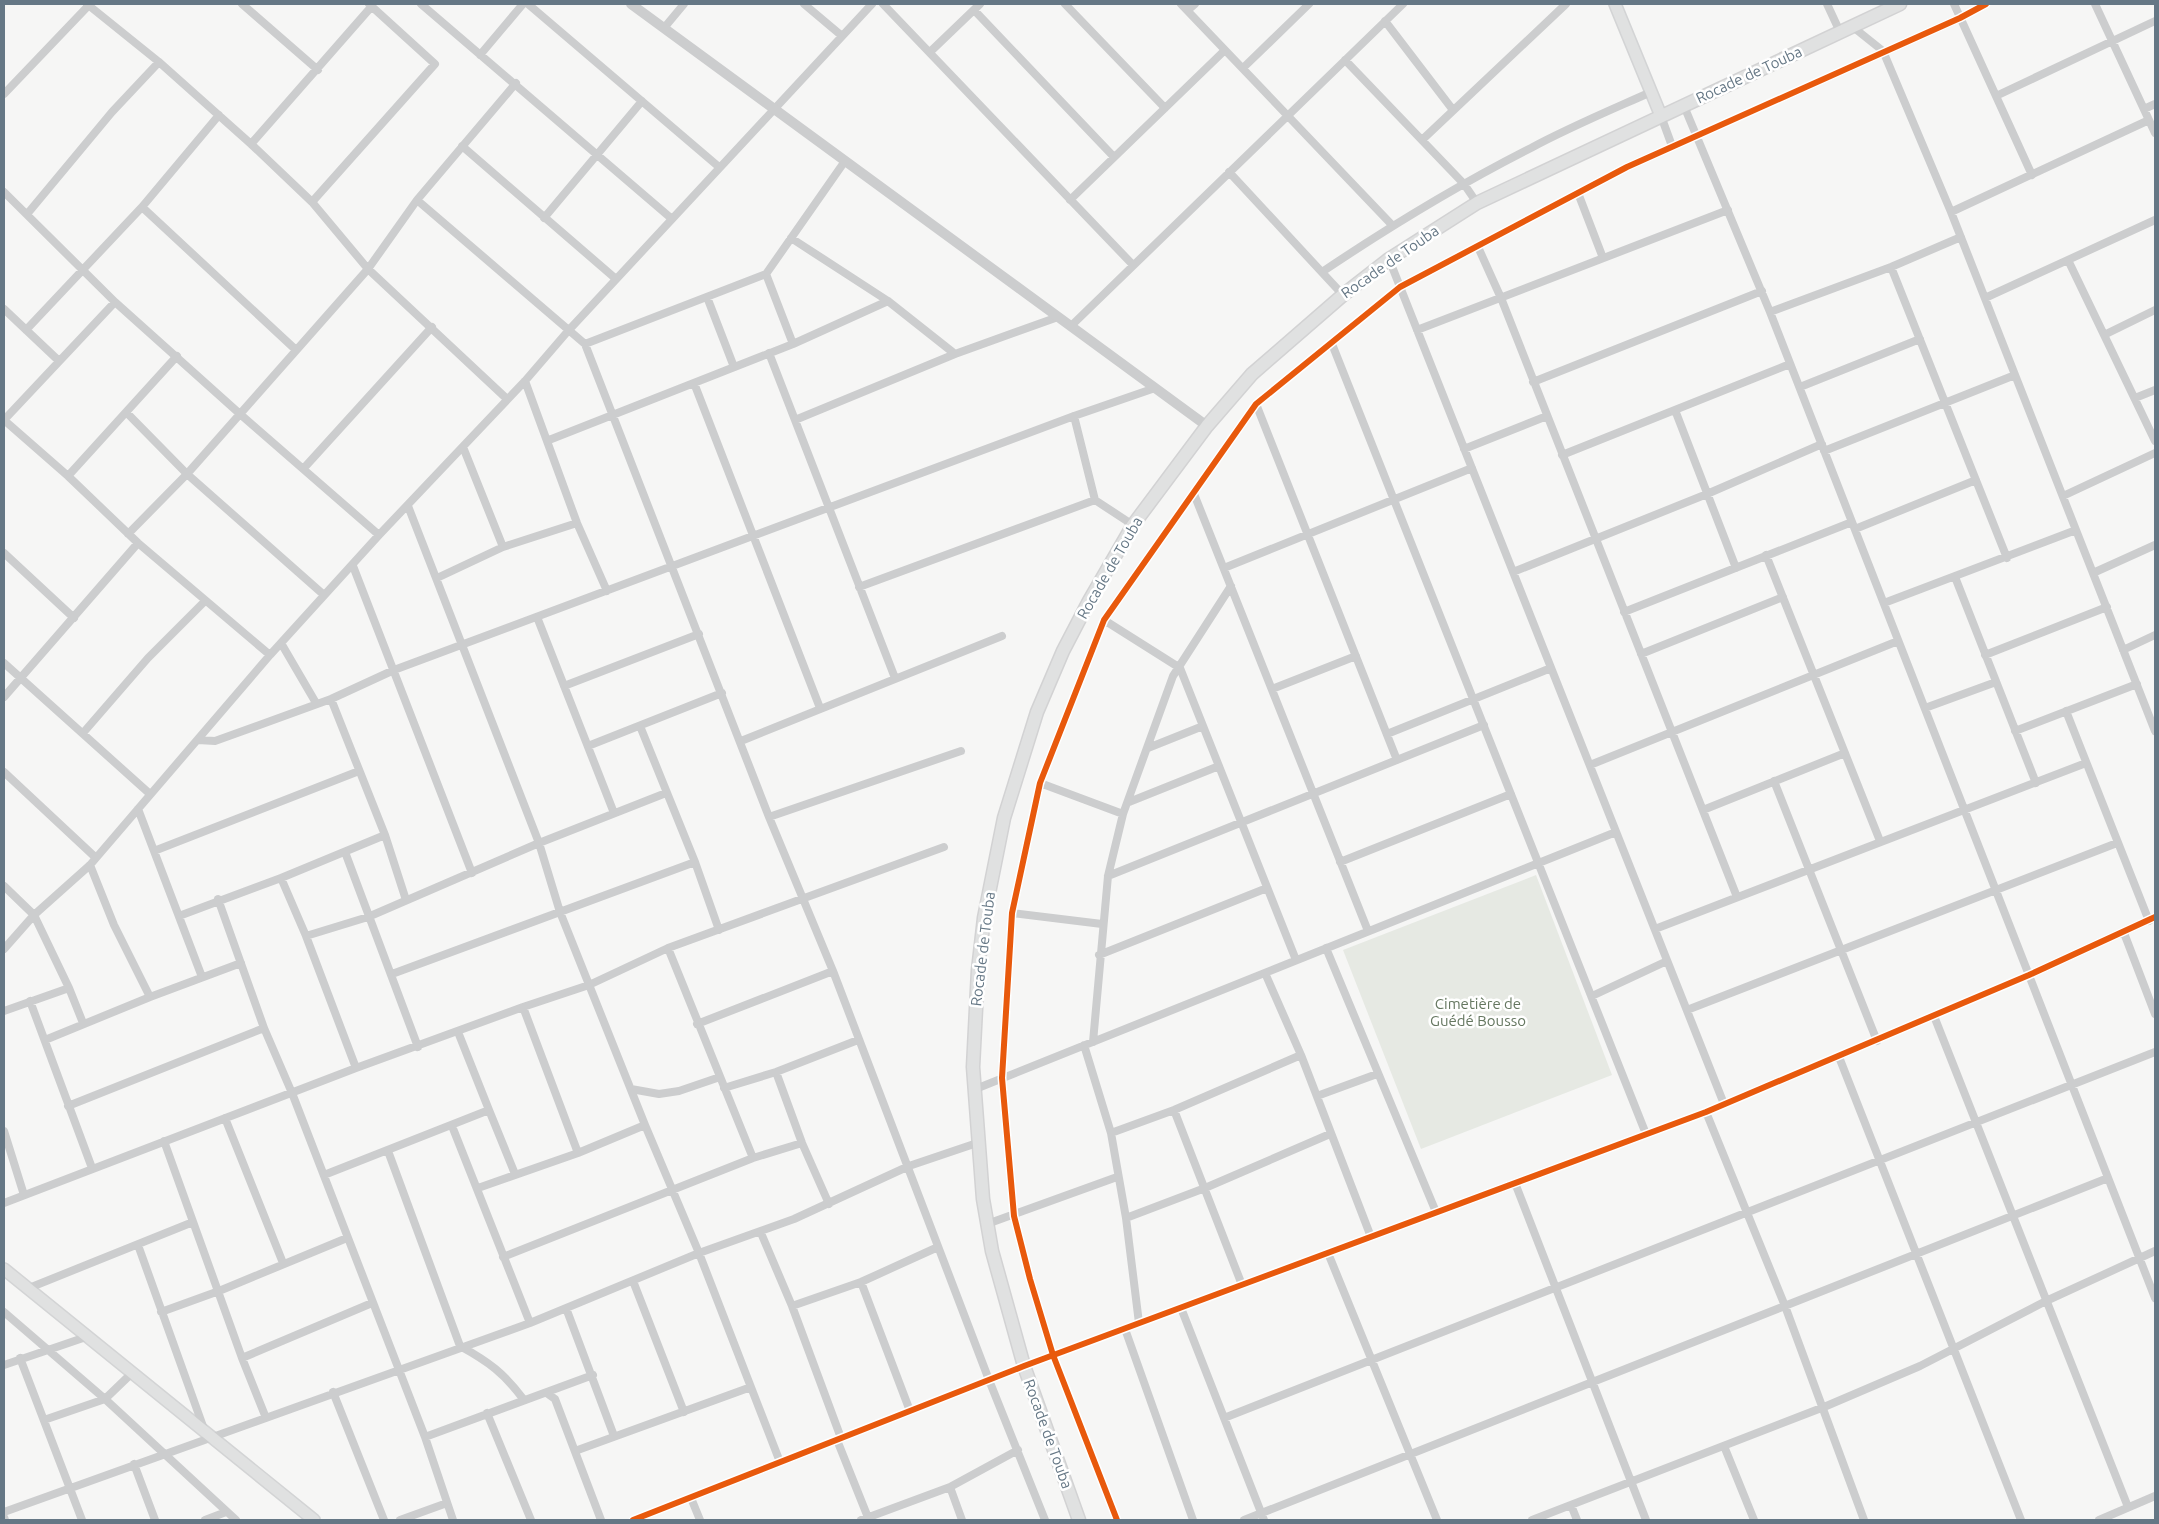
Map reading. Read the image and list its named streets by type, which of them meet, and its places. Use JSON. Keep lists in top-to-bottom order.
{
  "streets": {
    "main road": ["Rocade de Touba"]
  },
  "parks": ["Cimetière de Guédé Bousso"]
}
